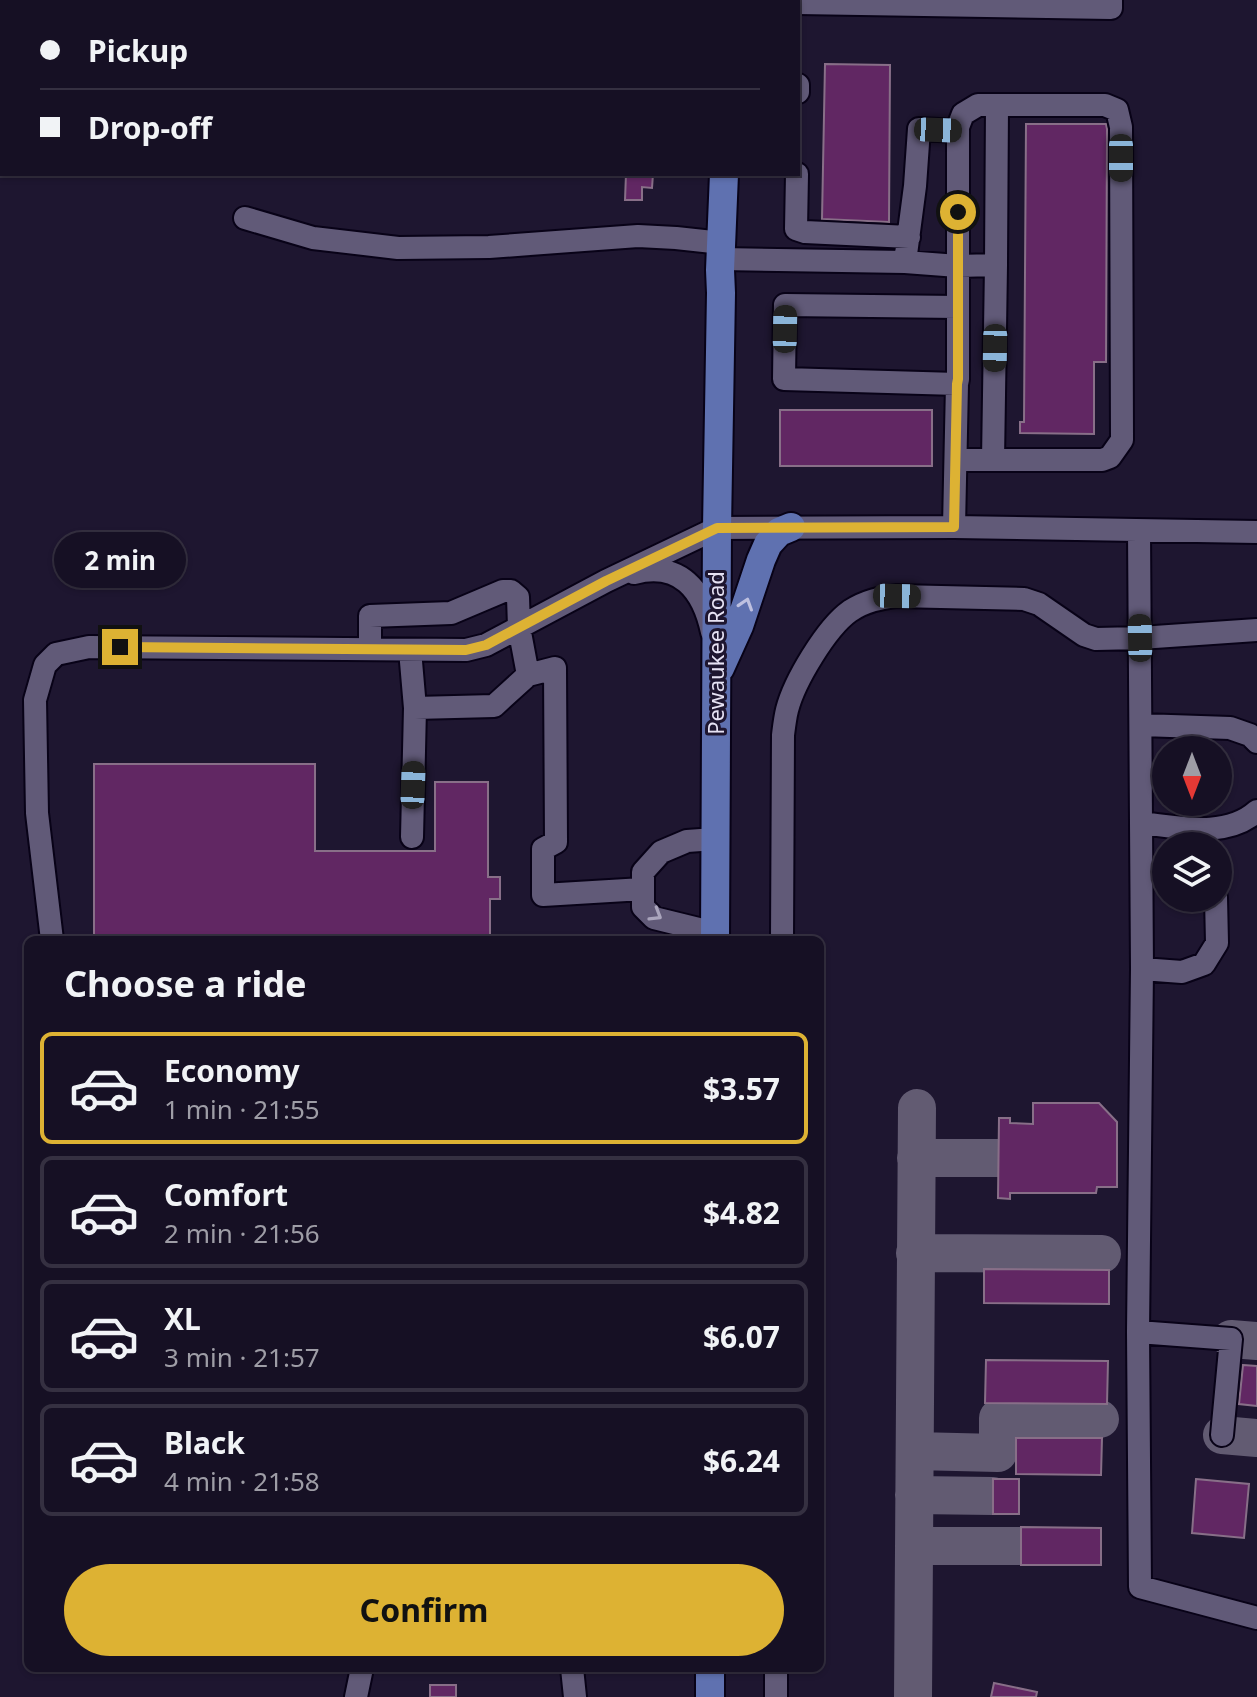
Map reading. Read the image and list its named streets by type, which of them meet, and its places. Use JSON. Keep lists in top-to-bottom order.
{
  "streets": {
    "main road": ["Pewaukee Road"]
  },
  "north": "bottom",
  "page": {
    "banner": ["Pickup", "Drop-off"],
    "bubble": "2 min",
    "heading": "Choose a ride",
    "list": [
      {
        "name": "Economy",
        "note": "1 min · 21:55",
        "value": "$3.57"
      },
      {
        "name": "Comfort",
        "note": "2 min · 21:56",
        "value": "$4.82"
      },
      {
        "name": "XL",
        "note": "3 min · 21:57",
        "value": "$6.07"
      },
      {
        "name": "Black",
        "note": "4 min · 21:58",
        "value": "$6.24"
      }
    ],
    "buttons": "Confirm"
  }
}
